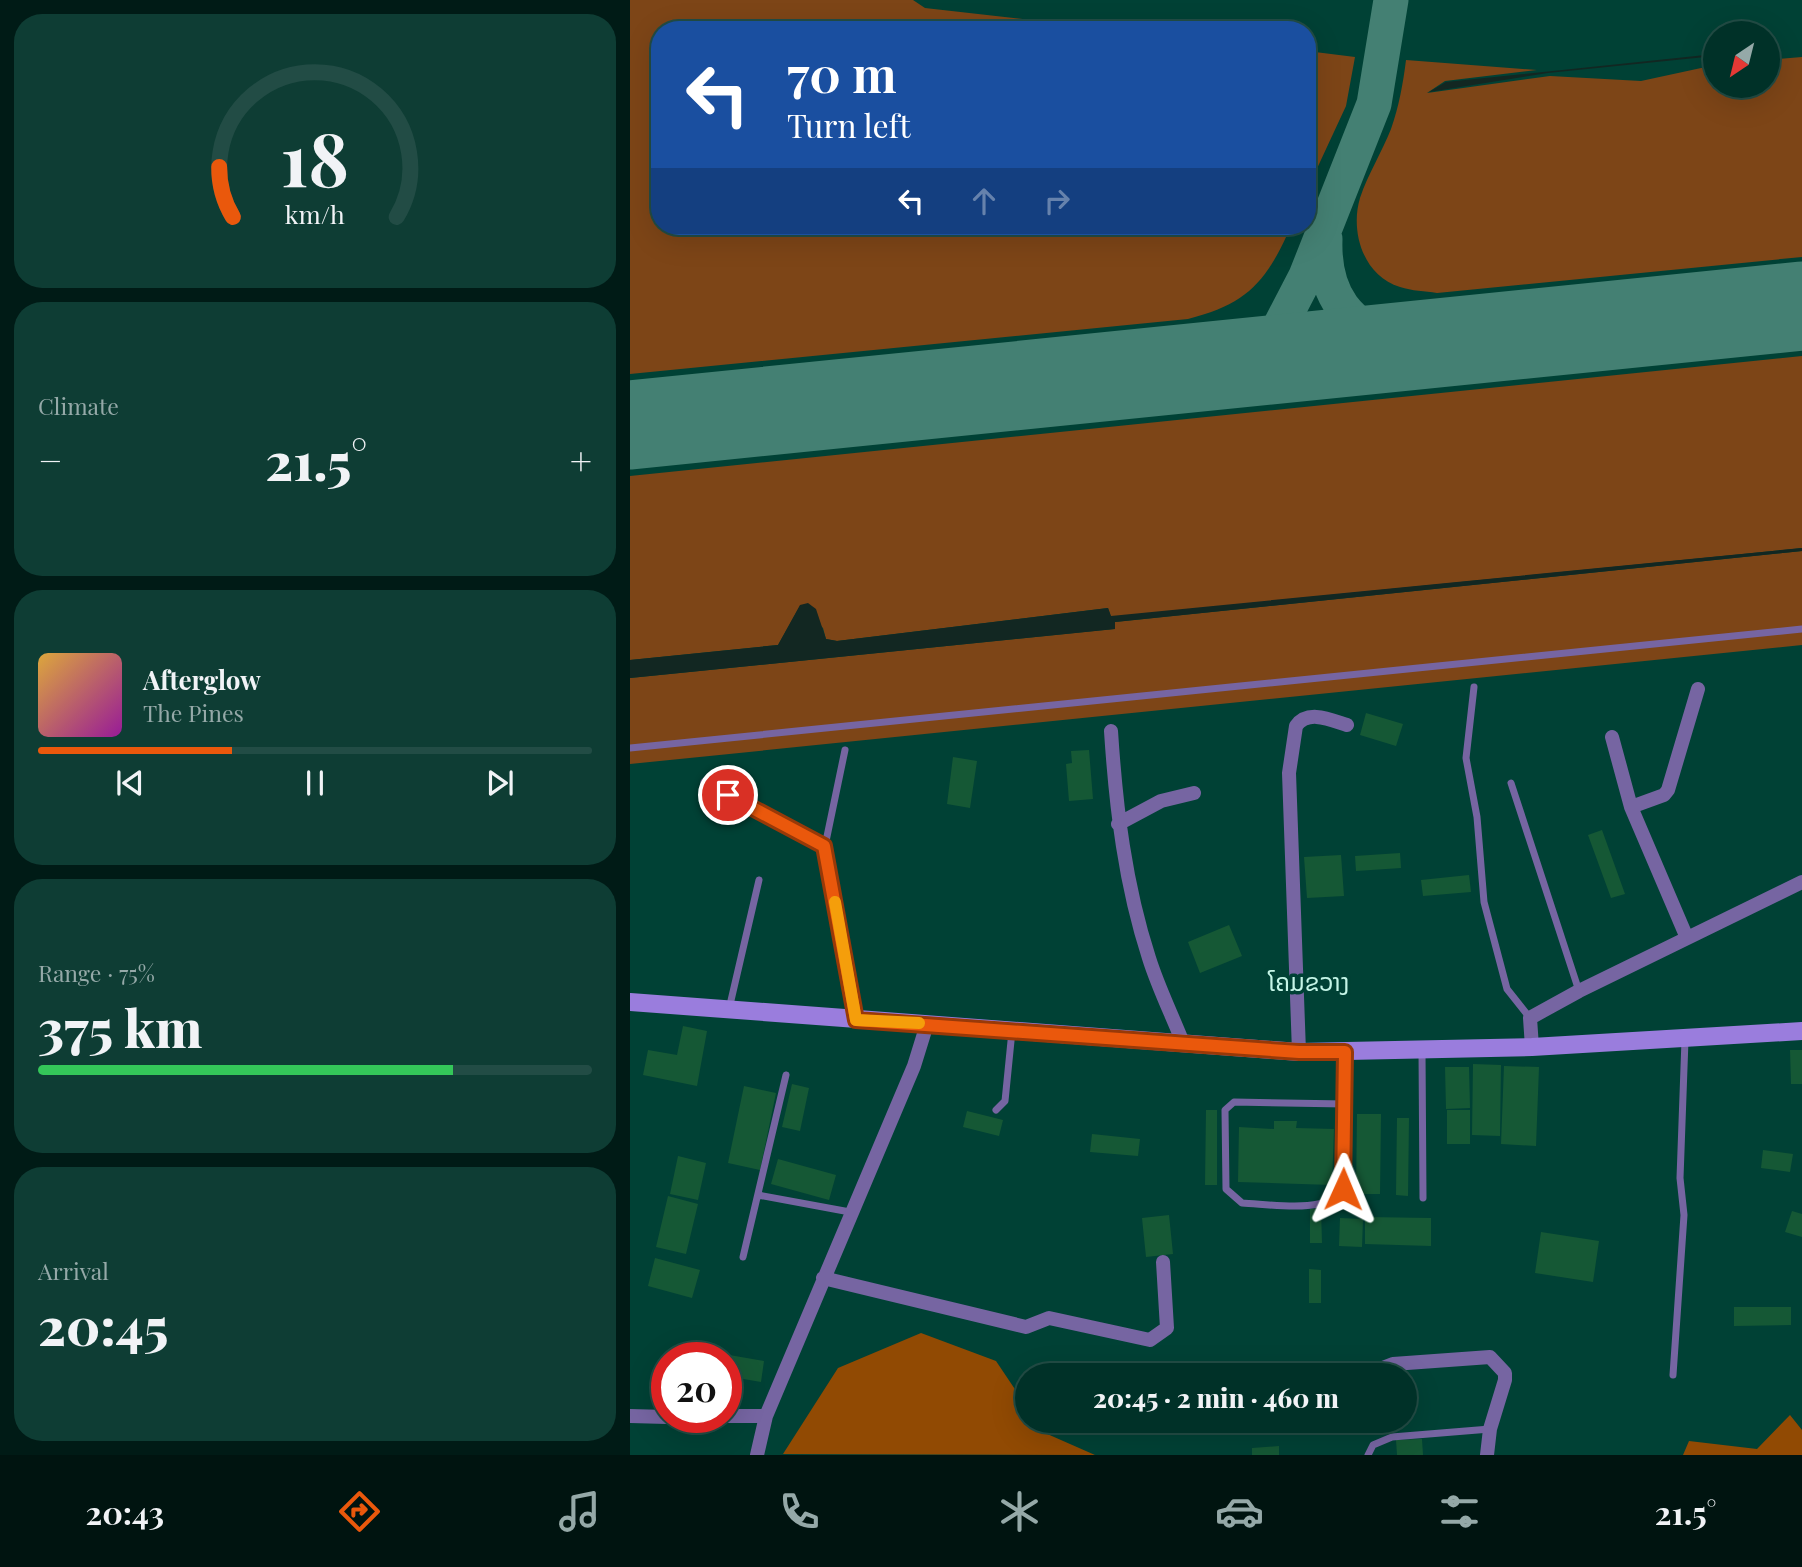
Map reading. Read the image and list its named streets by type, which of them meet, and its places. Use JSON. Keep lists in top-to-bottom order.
{
  "districts": ["ໂຄມຂວາງ"],
  "north": "bottom left",
  "page": {
    "turn": ["70 m", "Turn left"],
    "tile": [
      "Climate",
      ["Range · 75%", "375 km"],
      ["Arrival", "20:45"]
    ],
    "heat": ["−", "21.5°", "+"],
    "song": ["Afterglow", "The Pines"],
    "limit": "20",
    "trip": "20:45 · 2 min · 460 m",
    "tabs": ["20:43", "21.5°"],
    "gauge": ["18", "km/h"]
  }
}
